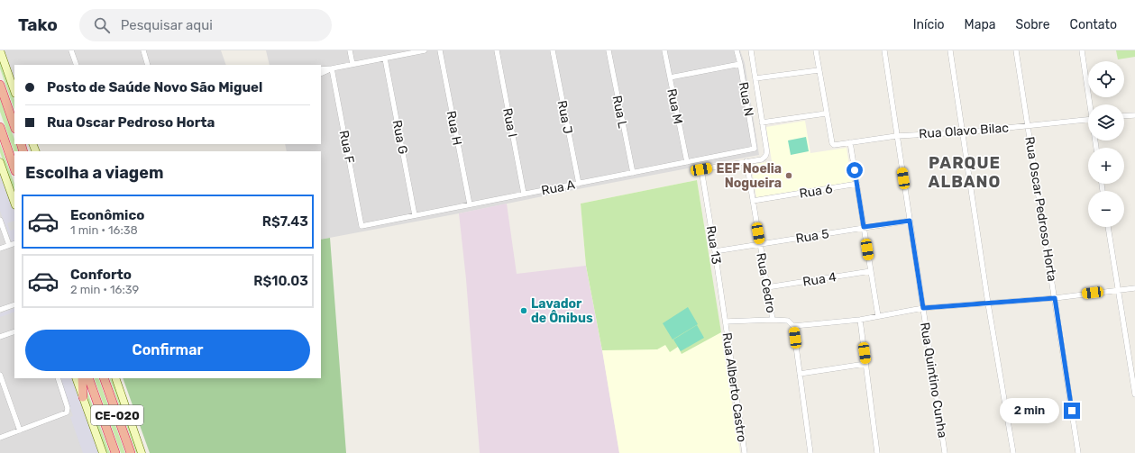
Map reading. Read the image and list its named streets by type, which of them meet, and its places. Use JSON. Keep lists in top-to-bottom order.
{
  "streets": {
    "highway": ["CE-020"],
    "street": [
      "Rua N",
      "Rua M",
      "Rua L",
      "Rua J",
      "Rua I",
      "Rua H",
      "Rua Olavo Bilac",
      "Rua G",
      "Rua F",
      "Rua A",
      "Rua 6",
      "Rua Oscar Pedroso Horta",
      "Rua 5",
      "Rua 13",
      "Rua 4",
      "Rua Cedro",
      "Rua Quintino Cunha",
      "Rua Alberto Castro"
    ]
  },
  "crossings": [
    ["Rua N", "Rua A"],
    ["Rua M", "Rua A"],
    ["Rua L", "Rua A"],
    ["Rua J", "Rua A"],
    ["Rua I", "Rua A"],
    ["Rua H", "Rua A"],
    ["Rua Olavo Bilac", "Rua Oscar Pedroso Horta"],
    ["Rua Olavo Bilac", "Rua Quintino Cunha"],
    ["Rua G", "Rua A"],
    ["Rua F", "Rua A"],
    ["Rua 6", "Rua Cedro"],
    ["Rua 5", "Rua 13"],
    ["Rua 5", "Rua Cedro"],
    ["Rua 5", "Rua Quintino Cunha"],
    ["Rua 13", "Rua Cedro"],
    ["Rua 13", "Rua Alberto Castro"],
    ["Rua 4", "Rua Cedro"]
  ],
  "districts": ["PARQUE ALBANO"],
  "places": ["EEF Noelia Nogueira", "Lavador de Ônibus"],
  "page": {
    "header": "Tako",
    "search": "Pesquisar aqui",
    "nav": [
      "Início",
      "Mapa",
      "Sobre",
      "Contato"
    ],
    "map_buttons": ["+", "−"],
    "banner": ["Posto de Saúde Novo São Miguel", "Rua Oscar Pedroso Horta"],
    "heading": "Escolha a viagem",
    "list": [
      {
        "name": "Econômico",
        "note": "1 min · 16:38",
        "value": "R$7.43"
      },
      {
        "name": "Conforto",
        "note": "2 min · 16:39",
        "value": "R$10.03"
      }
    ],
    "buttons": "Confirmar",
    "bubble": "2 min"
  }
}
